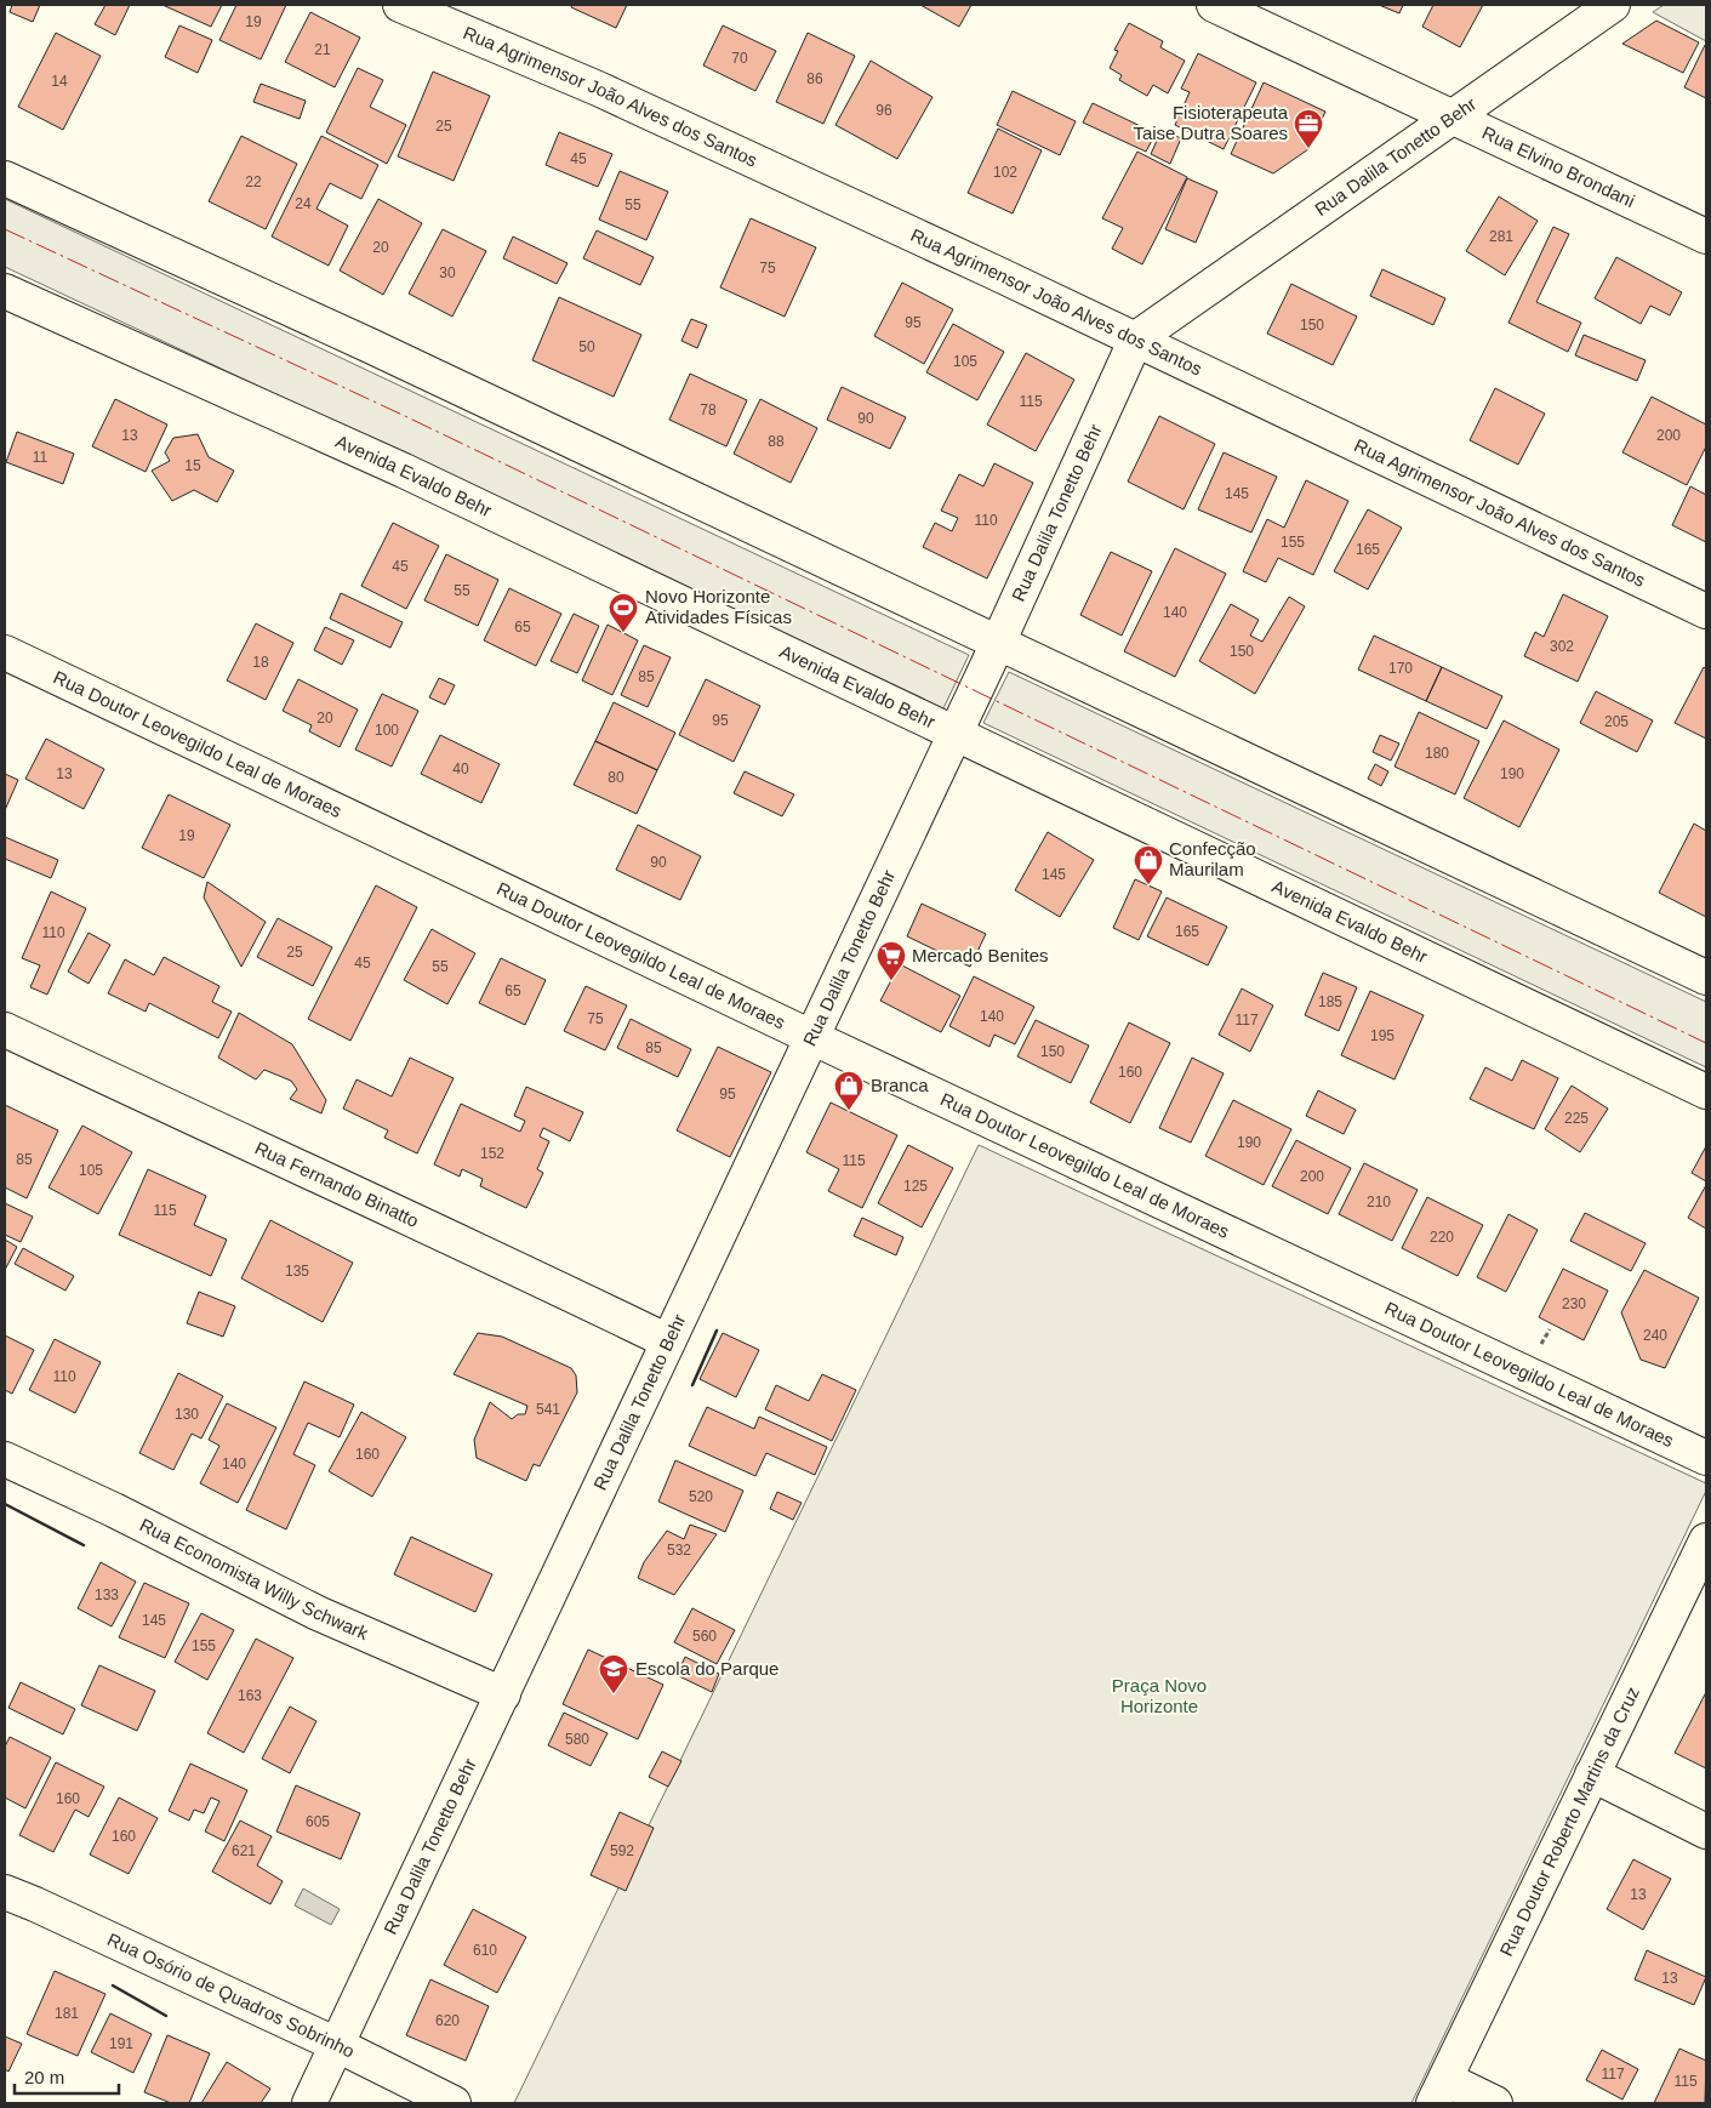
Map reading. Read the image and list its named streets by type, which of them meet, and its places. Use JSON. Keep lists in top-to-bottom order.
{
  "streets": {
    "street": [
      "Rua Agrimensor João Alves dos Santos",
      "Rua Dalila Tonetto Behr",
      "Rua Elvino Brondani",
      "Avenida Evaldo Behr",
      "Rua Doutor Leovegildo Leal de Moraes",
      "Rua Fernando Binatto",
      "Rua Economista Willy Schwark",
      "Rua Doutor Roberto Martins da Cruz",
      "Rua Osório de Quadros Sobrinho"
    ]
  },
  "crossings": [
    ["Rua Agrimensor João Alves dos Santos", "Rua Dalila Tonetto Behr"],
    ["Rua Dalila Tonetto Behr", "Rua Elvino Brondani"],
    ["Rua Dalila Tonetto Behr", "Avenida Evaldo Behr"],
    ["Rua Dalila Tonetto Behr", "Rua Doutor Leovegildo Leal de Moraes"],
    ["Rua Dalila Tonetto Behr", "Rua Fernando Binatto"],
    ["Rua Dalila Tonetto Behr", "Rua Economista Willy Schwark"],
    ["Rua Dalila Tonetto Behr", "Rua Osório de Quadros Sobrinho"]
  ],
  "parks": ["Praça Novo Horizonte"],
  "places": {
    "office": ["Fisioterapeuta Taise Dutra Soares"],
    "sports": ["Novo Horizonte Atividades Físicas"],
    "shop": ["Confecção Maurilam", "Branca"],
    "supermarket": ["Mercado Benites"],
    "school or university": ["Escola do Parque"]
  },
  "house_numbers": [
    "19",
    "21",
    "70",
    "86",
    "14",
    "96",
    "25",
    "45",
    "102",
    "22",
    "24",
    "55",
    "281",
    "20",
    "75",
    "30",
    "95",
    "150",
    "50",
    "105",
    "115",
    "78",
    "90",
    "13",
    "200",
    "88",
    "11",
    "15",
    "145",
    "110",
    "155",
    "165",
    "45",
    "55",
    "140",
    "65",
    "302",
    "150",
    "18",
    "170",
    "85",
    "20",
    "95",
    "205",
    "100",
    "180",
    "40",
    "13",
    "190",
    "80",
    "19",
    "90",
    "145",
    "165",
    "110",
    "25",
    "45",
    "55",
    "65",
    "185",
    "140",
    "75",
    "117",
    "195",
    "85",
    "150",
    "160",
    "95",
    "225",
    "190",
    "152",
    "85",
    "115",
    "105",
    "200",
    "125",
    "210",
    "115",
    "220",
    "135",
    "230",
    "240",
    "110",
    "541",
    "130",
    "160",
    "140",
    "520",
    "532",
    "133",
    "145",
    "560",
    "155",
    "163",
    "580",
    "160",
    "605",
    "160",
    "621",
    "592",
    "13",
    "610",
    "13",
    "181",
    "620",
    "191",
    "117",
    "115"
  ],
  "scale_bar": "20 m"
}
